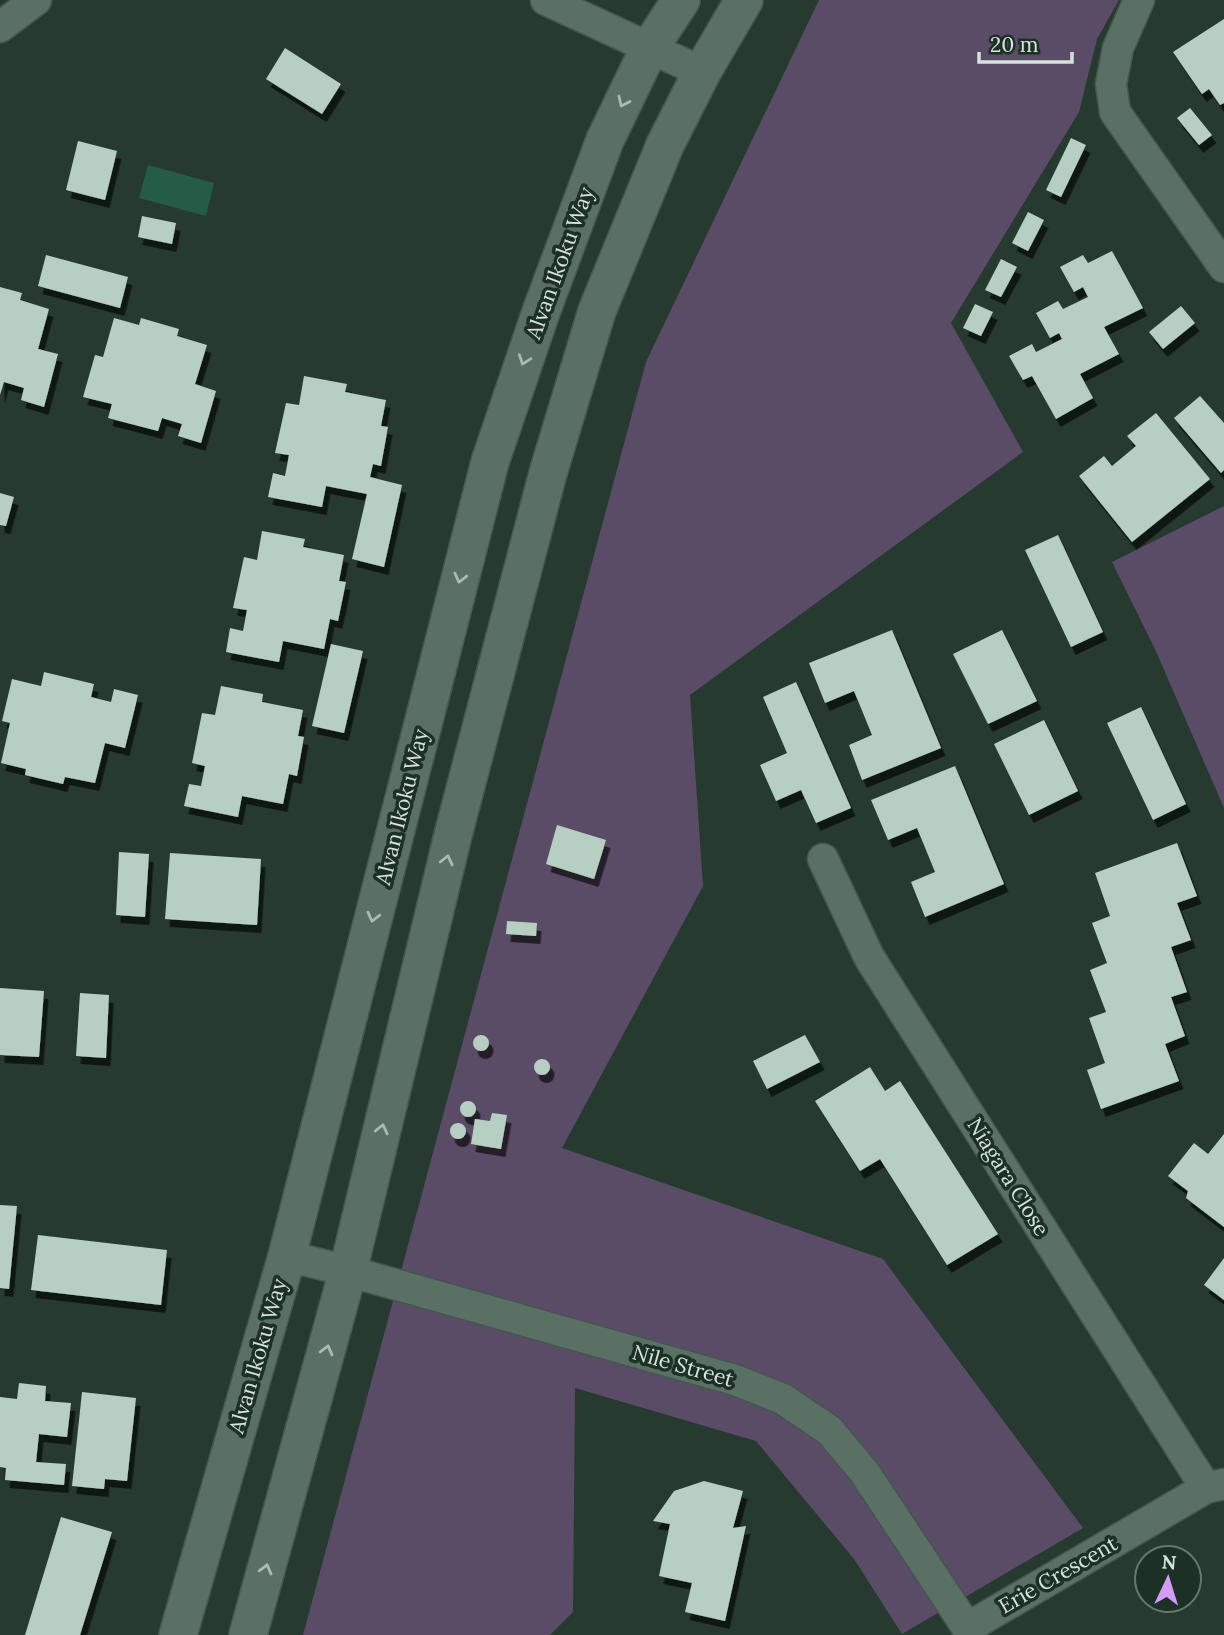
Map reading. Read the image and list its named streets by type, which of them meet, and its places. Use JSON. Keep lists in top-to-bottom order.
{
  "streets": {
    "street": [
      "Alvan Ikoku Way",
      "Niagara Close",
      "Nile Street",
      "Erie Crescent"
    ]
  },
  "crossings": [
    ["Alvan Ikoku Way", "Nile Street"],
    ["Niagara Close", "Erie Crescent"],
    ["Nile Street", "Erie Crescent"]
  ],
  "scale_bar": "20 m",
  "north": "top"
}
